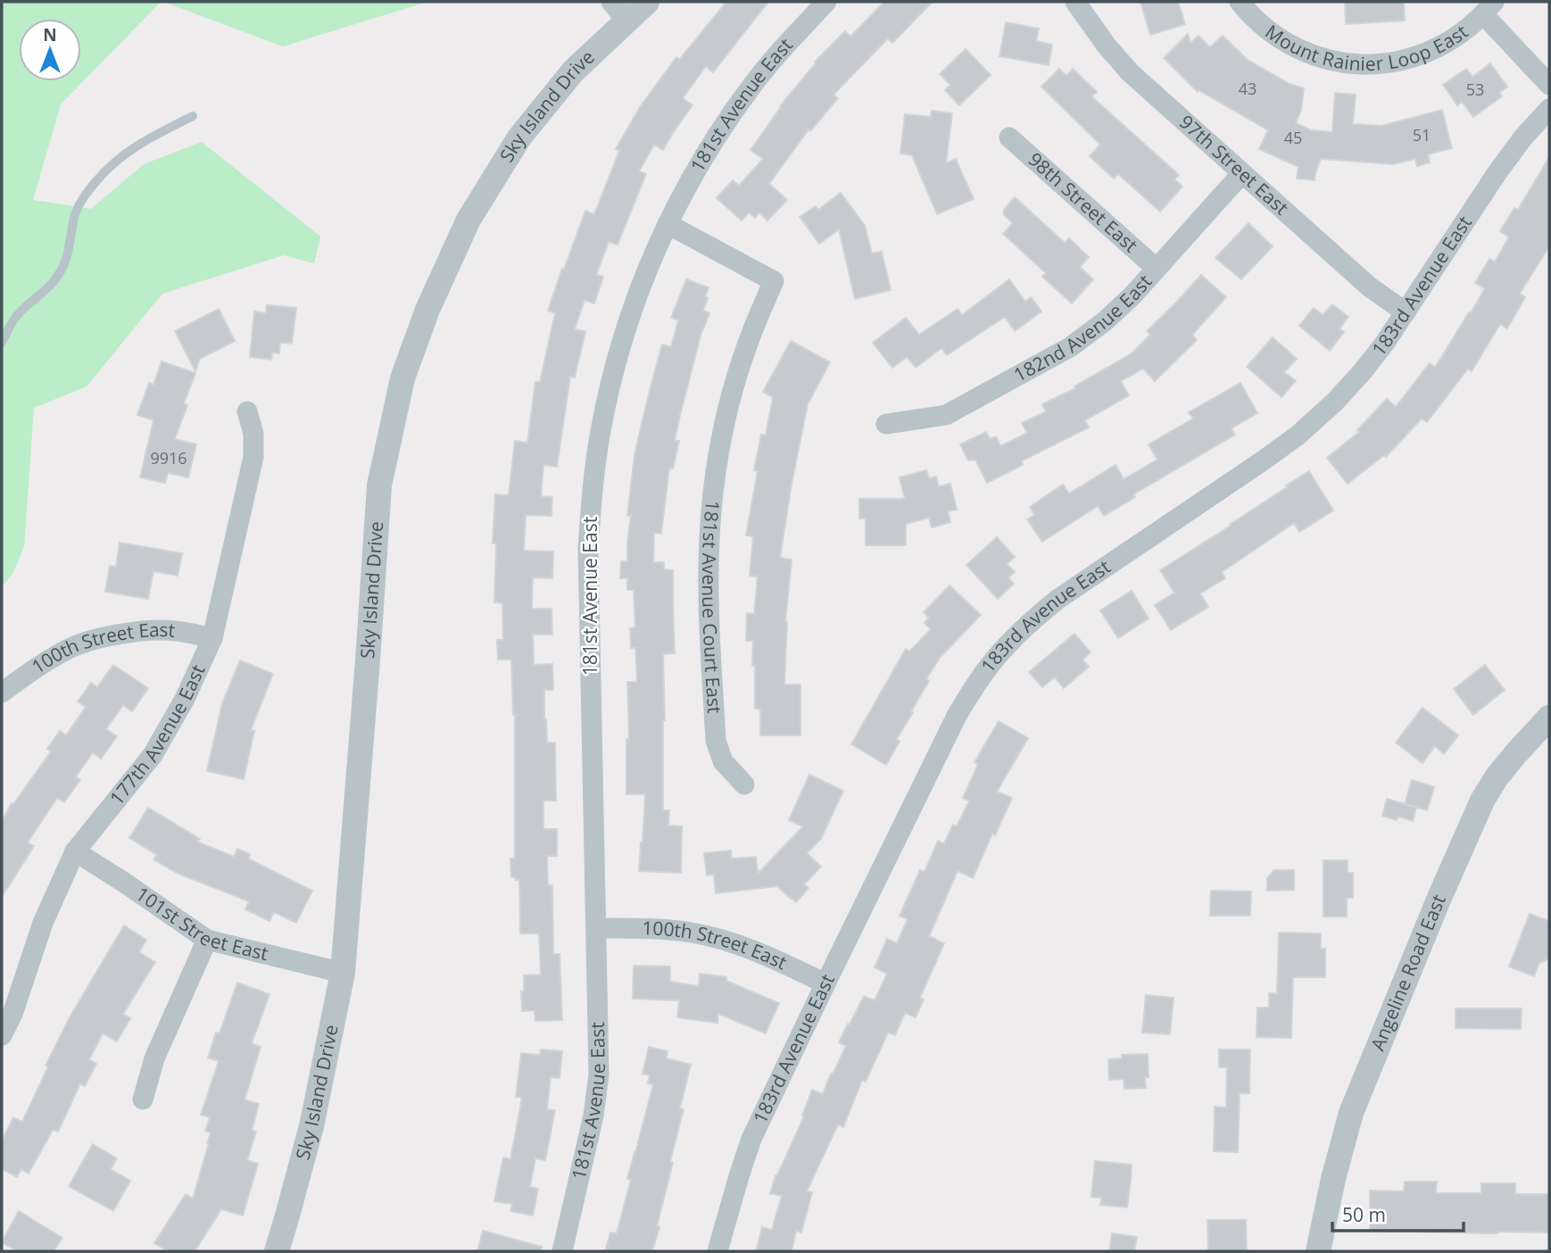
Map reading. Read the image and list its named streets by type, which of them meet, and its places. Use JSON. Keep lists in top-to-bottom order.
{
  "streets": {
    "street": [
      "Mount Rainier Loop East",
      "181st Avenue East",
      "Sky Island Drive",
      "97th Street East",
      "98th Street East",
      "183rd Avenue East",
      "182nd Avenue East",
      "181st Avenue Court East",
      "100th Street East",
      "177th Avenue East",
      "101st Street East",
      "Angeline Road East"
    ]
  },
  "crossings": [
    ["181st Avenue East", "181st Avenue Court East"],
    ["181st Avenue East", "100th Street East"],
    ["Sky Island Drive", "101st Street East"],
    ["97th Street East", "183rd Avenue East"],
    ["97th Street East", "182nd Avenue East"],
    ["98th Street East", "182nd Avenue East"],
    ["183rd Avenue East", "100th Street East"],
    ["100th Street East", "177th Avenue East"],
    ["177th Avenue East", "101st Street East"]
  ],
  "house_numbers": [
    "43",
    "53",
    "51",
    "45",
    "9916"
  ],
  "scale_bar": "50 m",
  "north": "top"
}
